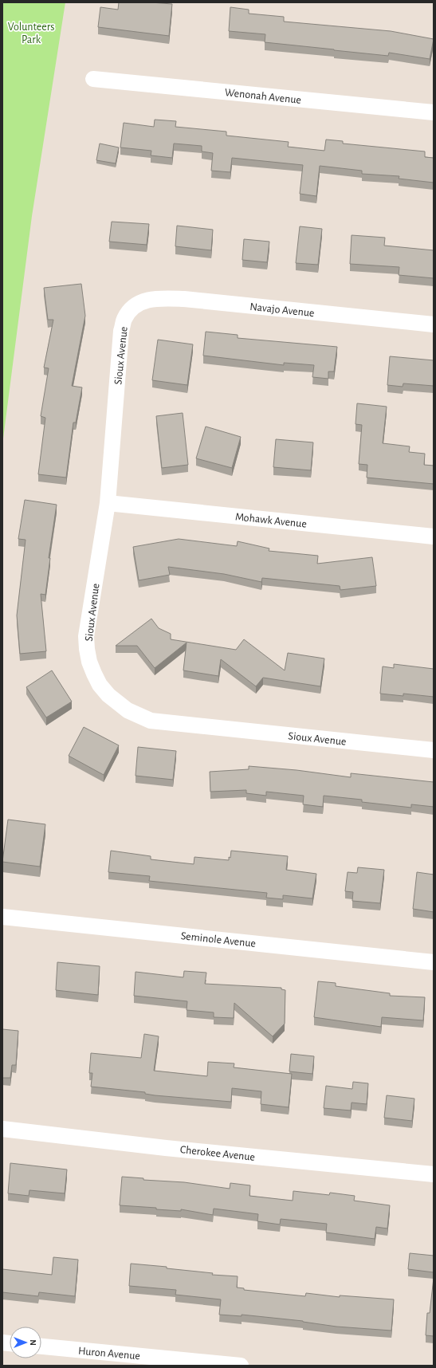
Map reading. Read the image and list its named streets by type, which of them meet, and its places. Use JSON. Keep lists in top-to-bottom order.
{
  "streets": {
    "street": [
      "Wenonah Avenue",
      "Navajo Avenue",
      "Sioux Avenue",
      "Mohawk Avenue",
      "Seminole Avenue",
      "Cherokee Avenue",
      "Huron Avenue"
    ]
  },
  "crossings": [
    ["Navajo Avenue", "Sioux Avenue"],
    ["Sioux Avenue", "Mohawk Avenue"]
  ],
  "parks": ["Volunteers Park"],
  "north": "right"
}
